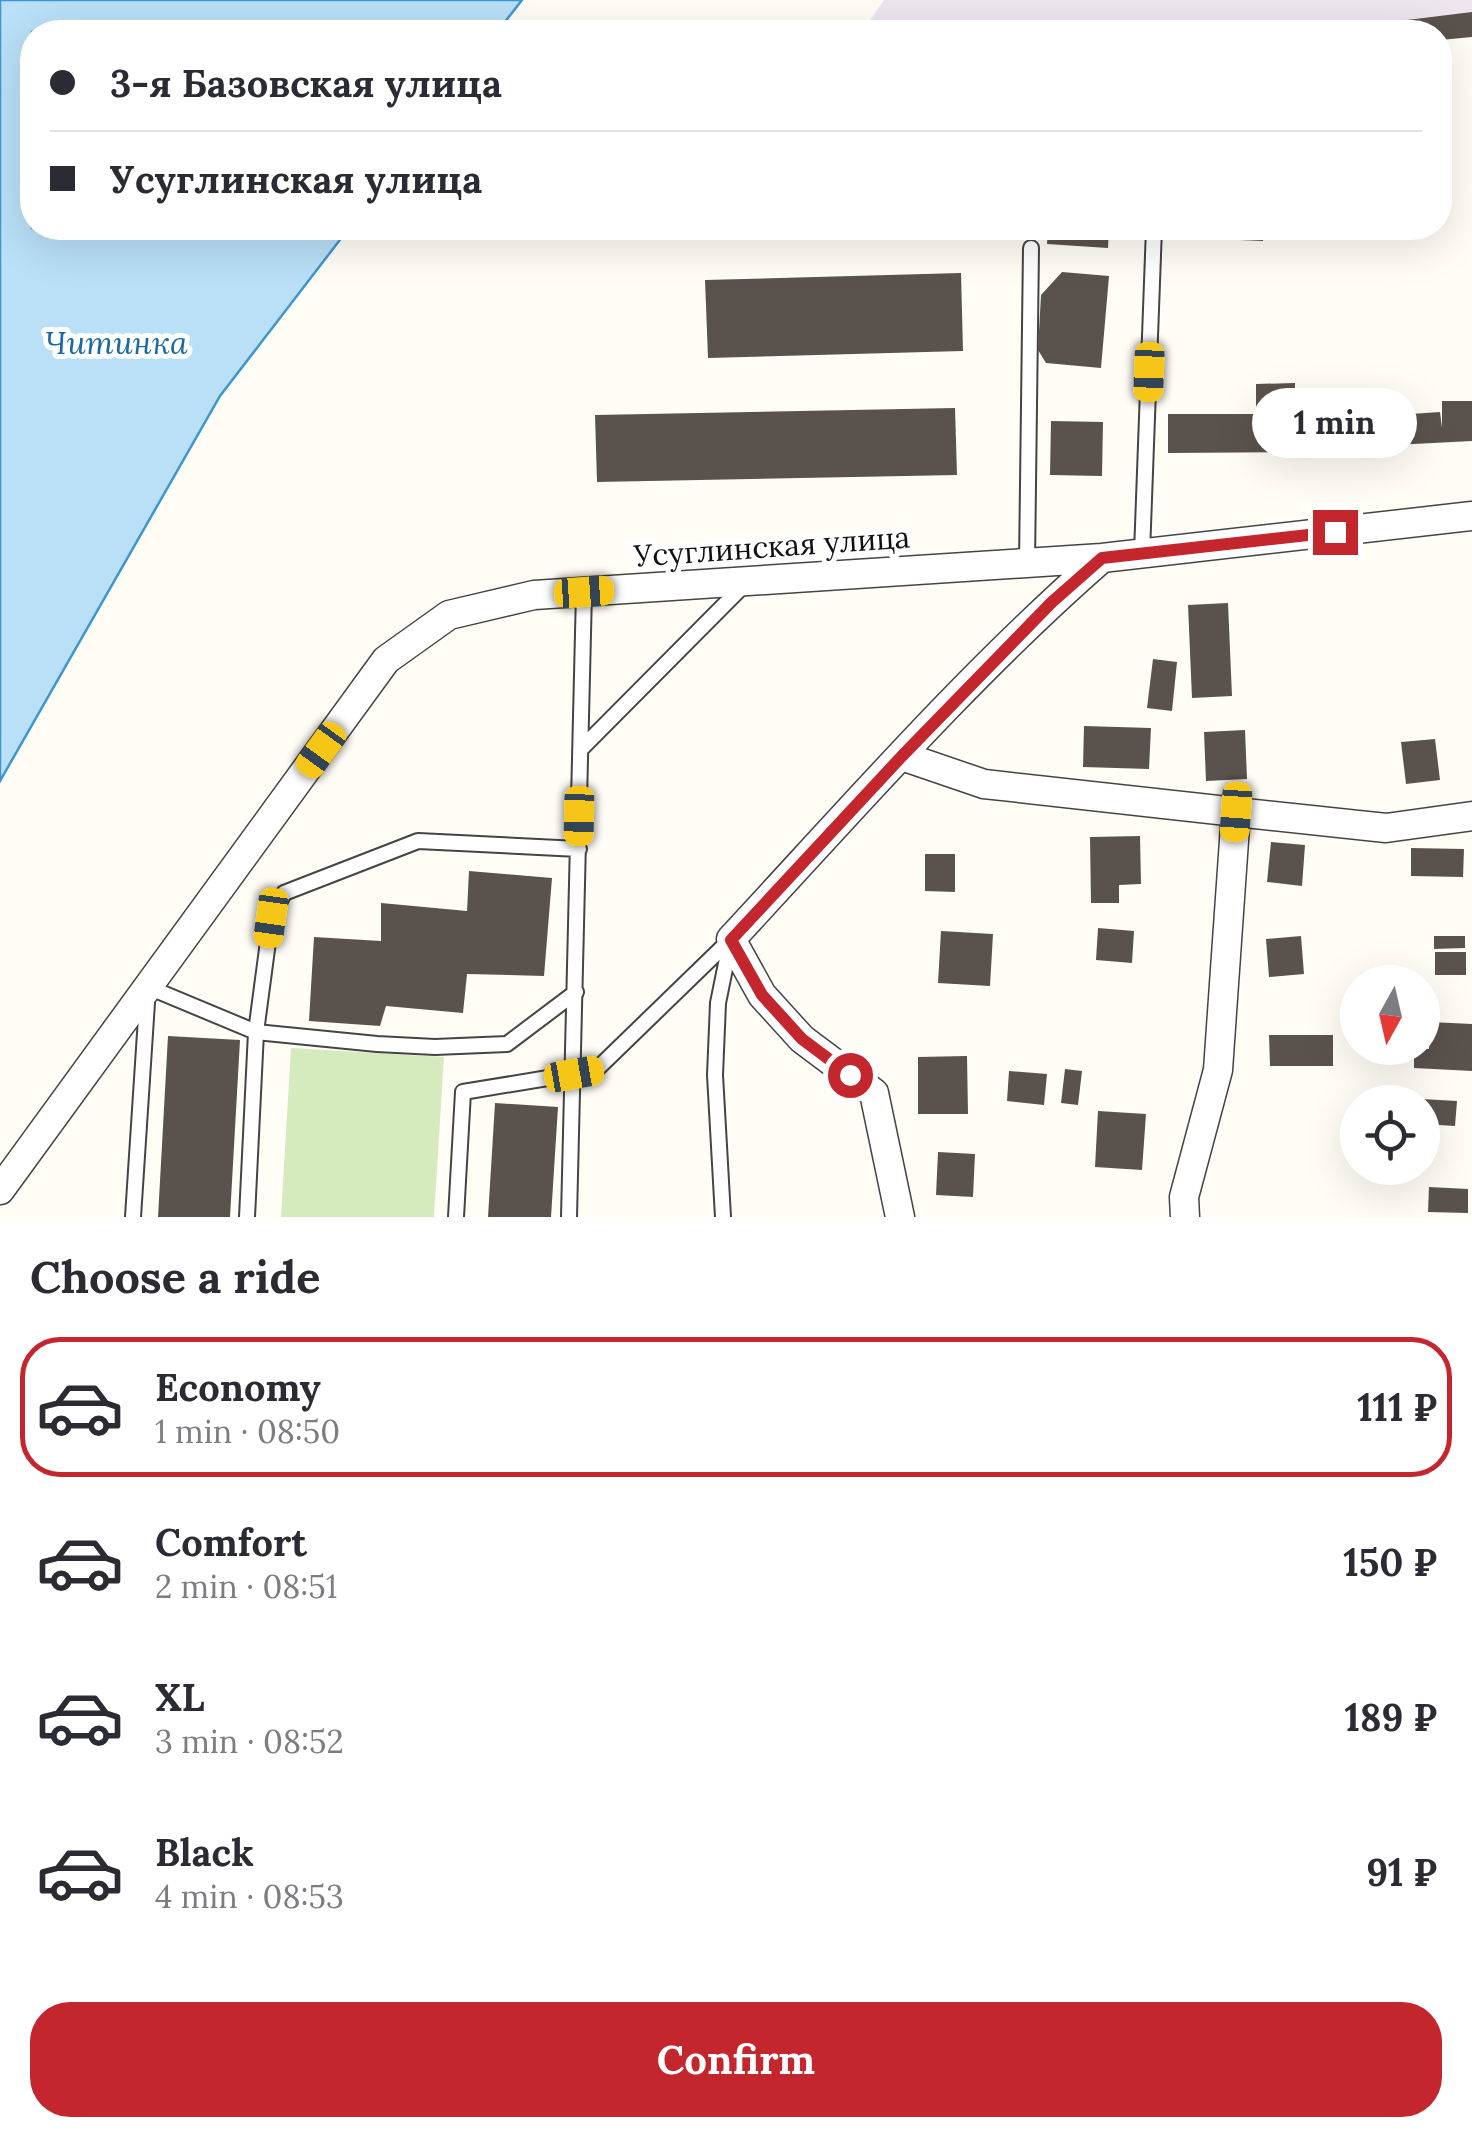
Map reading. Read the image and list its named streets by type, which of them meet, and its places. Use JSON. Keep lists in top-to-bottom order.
{
  "streets": {
    "street": ["Усуглинская улица"]
  },
  "water": ["Читинка"],
  "north": "bottom",
  "page": {
    "banner": ["3-я Базовская улица", "Усуглинская улица"],
    "bubble": "1 min",
    "heading": "Choose a ride",
    "list": [
      {
        "name": "Economy",
        "note": "1 min · 08:50",
        "value": "111 ₽"
      },
      {
        "name": "Comfort",
        "note": "2 min · 08:51",
        "value": "150 ₽"
      },
      {
        "name": "XL",
        "note": "3 min · 08:52",
        "value": "189 ₽"
      },
      {
        "name": "Black",
        "note": "4 min · 08:53",
        "value": "91 ₽"
      }
    ],
    "buttons": "Confirm"
  }
}
